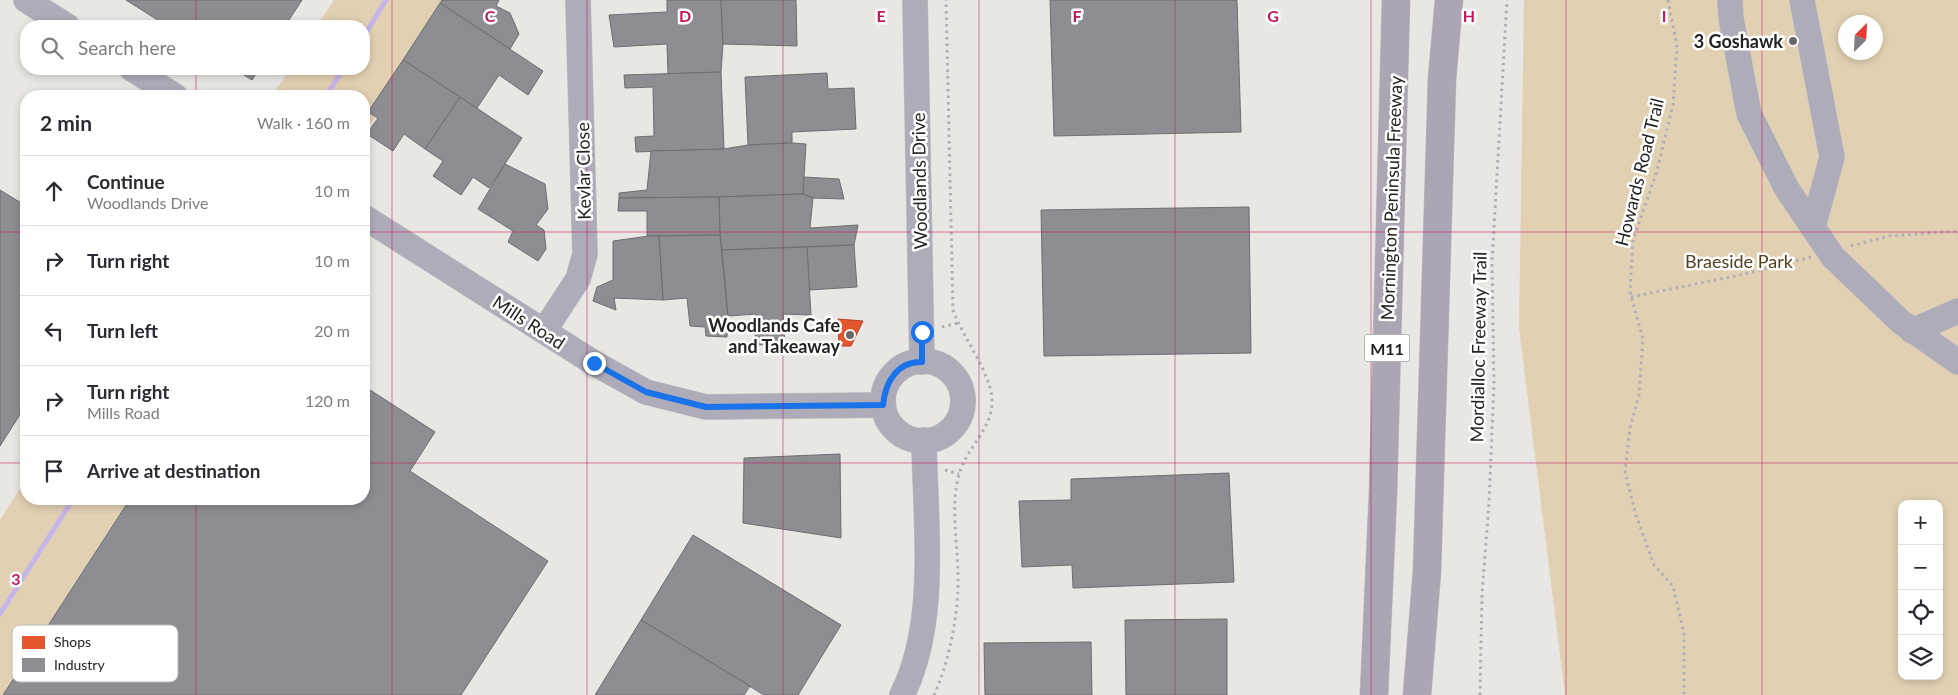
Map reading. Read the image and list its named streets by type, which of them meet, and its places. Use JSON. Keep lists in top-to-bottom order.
{
  "streets": {
    "highway": ["Mornington Peninsula Freeway", "M11"],
    "street": ["Kevlar Close", "Woodlands Drive", "Mills Road"],
    "path": ["Howards Road Trail", "Mordialloc Freeway Trail"]
  },
  "crossings": [
    ["Kevlar Close", "Mills Road"],
    ["Woodlands Drive", "Mills Road"]
  ],
  "parks": ["Braeside Park"],
  "places": ["3 Goshawk", "Woodlands Cafe and Takeaway"],
  "legend": ["Shops", "Industry"],
  "north": "top right",
  "page": {
    "search": "Search here",
    "heading": ["2 min", "Walk · 160 m"],
    "list": [
      ["Continue", "Woodlands Drive", "10 m"],
      ["Turn right", "10 m"],
      ["Turn left", "20 m"],
      ["Turn right", "Mills Road", "120 m"],
      "Arrive at destination"
    ],
    "map_buttons": ["+", "−"]
  },
  "grid": {
    "columns": [
      "C",
      "D",
      "E",
      "F",
      "G",
      "H",
      "I"
    ],
    "rows": ["3"]
  }
}
